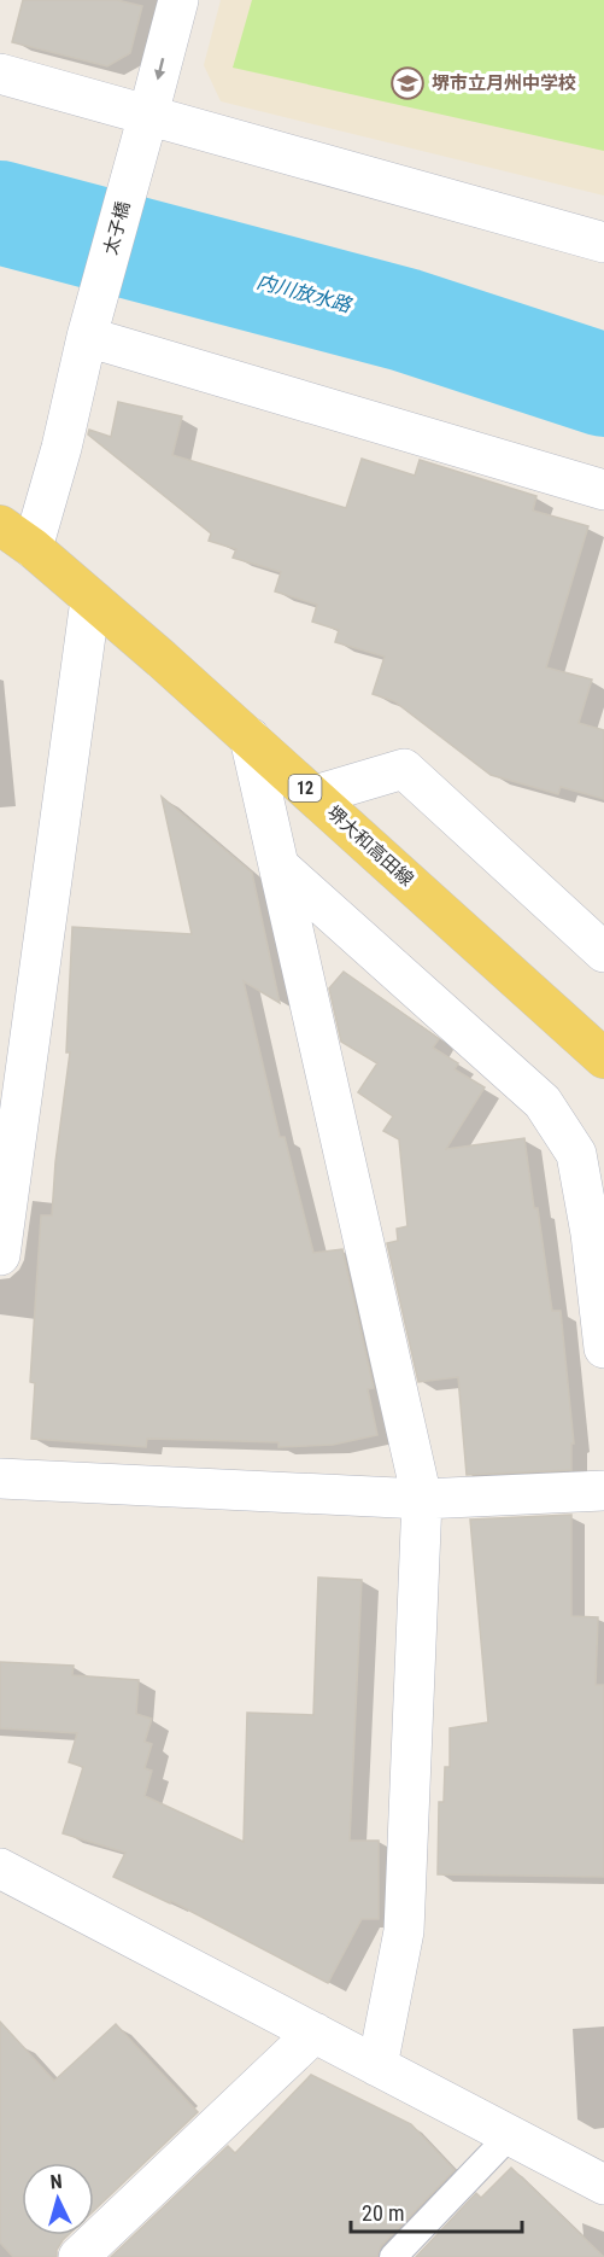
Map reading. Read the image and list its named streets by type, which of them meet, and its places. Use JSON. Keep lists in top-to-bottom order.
{
  "streets": {
    "main road": ["12", "堺大和高田線"],
    "street": ["太子橋"]
  },
  "crossings": [
    ["太子橋", "堺大和高田線"]
  ],
  "water": ["内川放水路"],
  "places": {
    "school or university": ["堺市立月州中学校"]
  },
  "scale_bar": "20 m",
  "north": "top"
}
